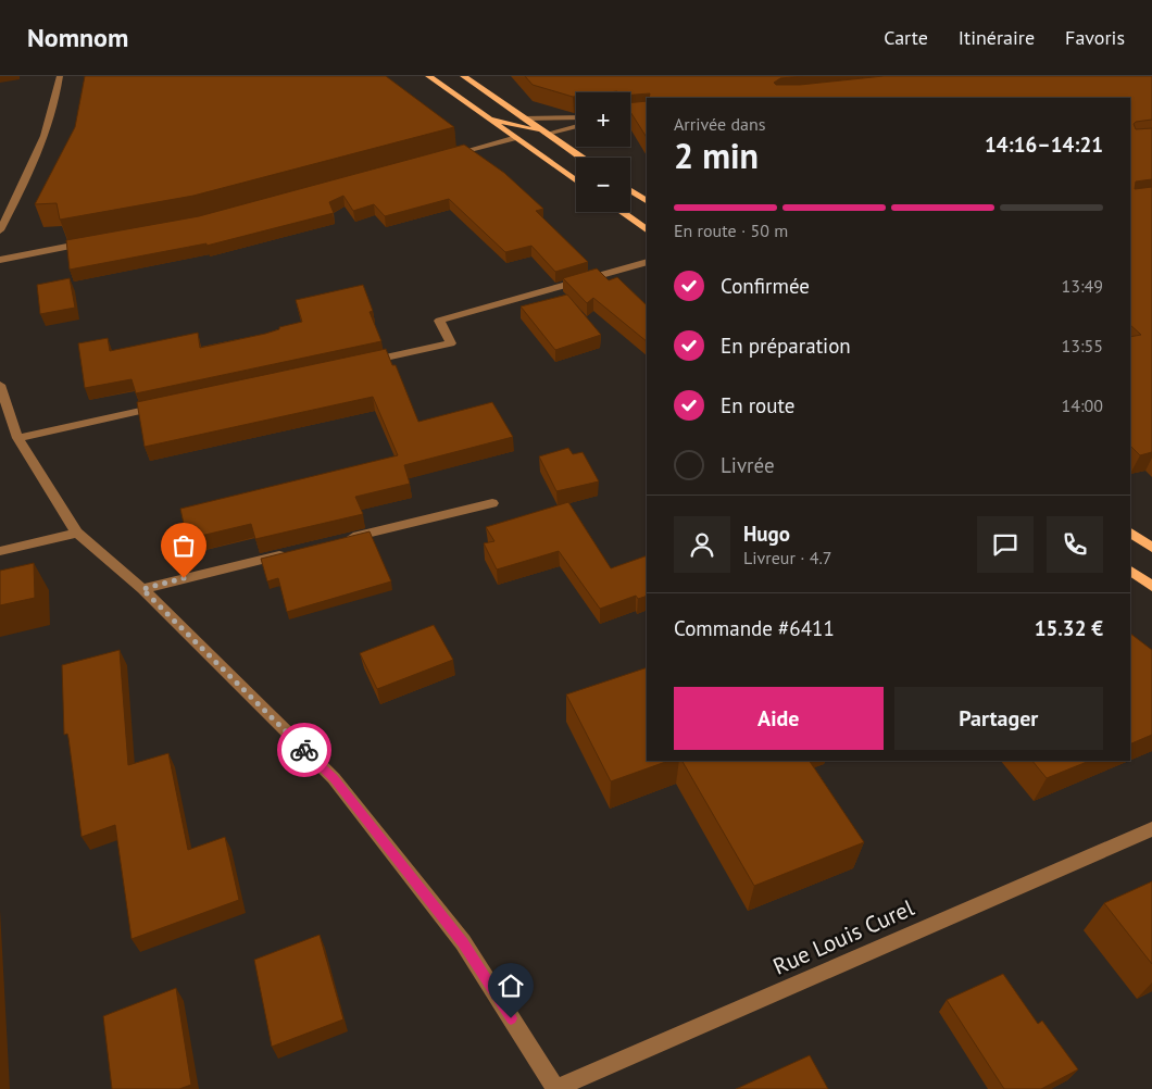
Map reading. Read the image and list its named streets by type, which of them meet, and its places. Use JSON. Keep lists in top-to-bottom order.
{
  "streets": {
    "street": ["Rue Louis Curel"]
  },
  "page": {
    "header": "Nomnom",
    "nav": ["Carte", "Itinéraire", "Favoris"],
    "map_buttons": ["+", "−"],
    "heading": ["2 min", "Arrivée dans", "14:16–14:21"],
    "panel": [
      "Hugo",
      "Livreur · 4.7",
      "Commande #6411",
      "15.32 €"
    ],
    "bar": "En route · 50 m",
    "list": [
      ["Confirmée", "13:49"],
      ["En préparation", "13:55"],
      ["En route", "14:00"],
      "Livrée"
    ],
    "buttons": ["Aide", "Partager"]
  }
}
